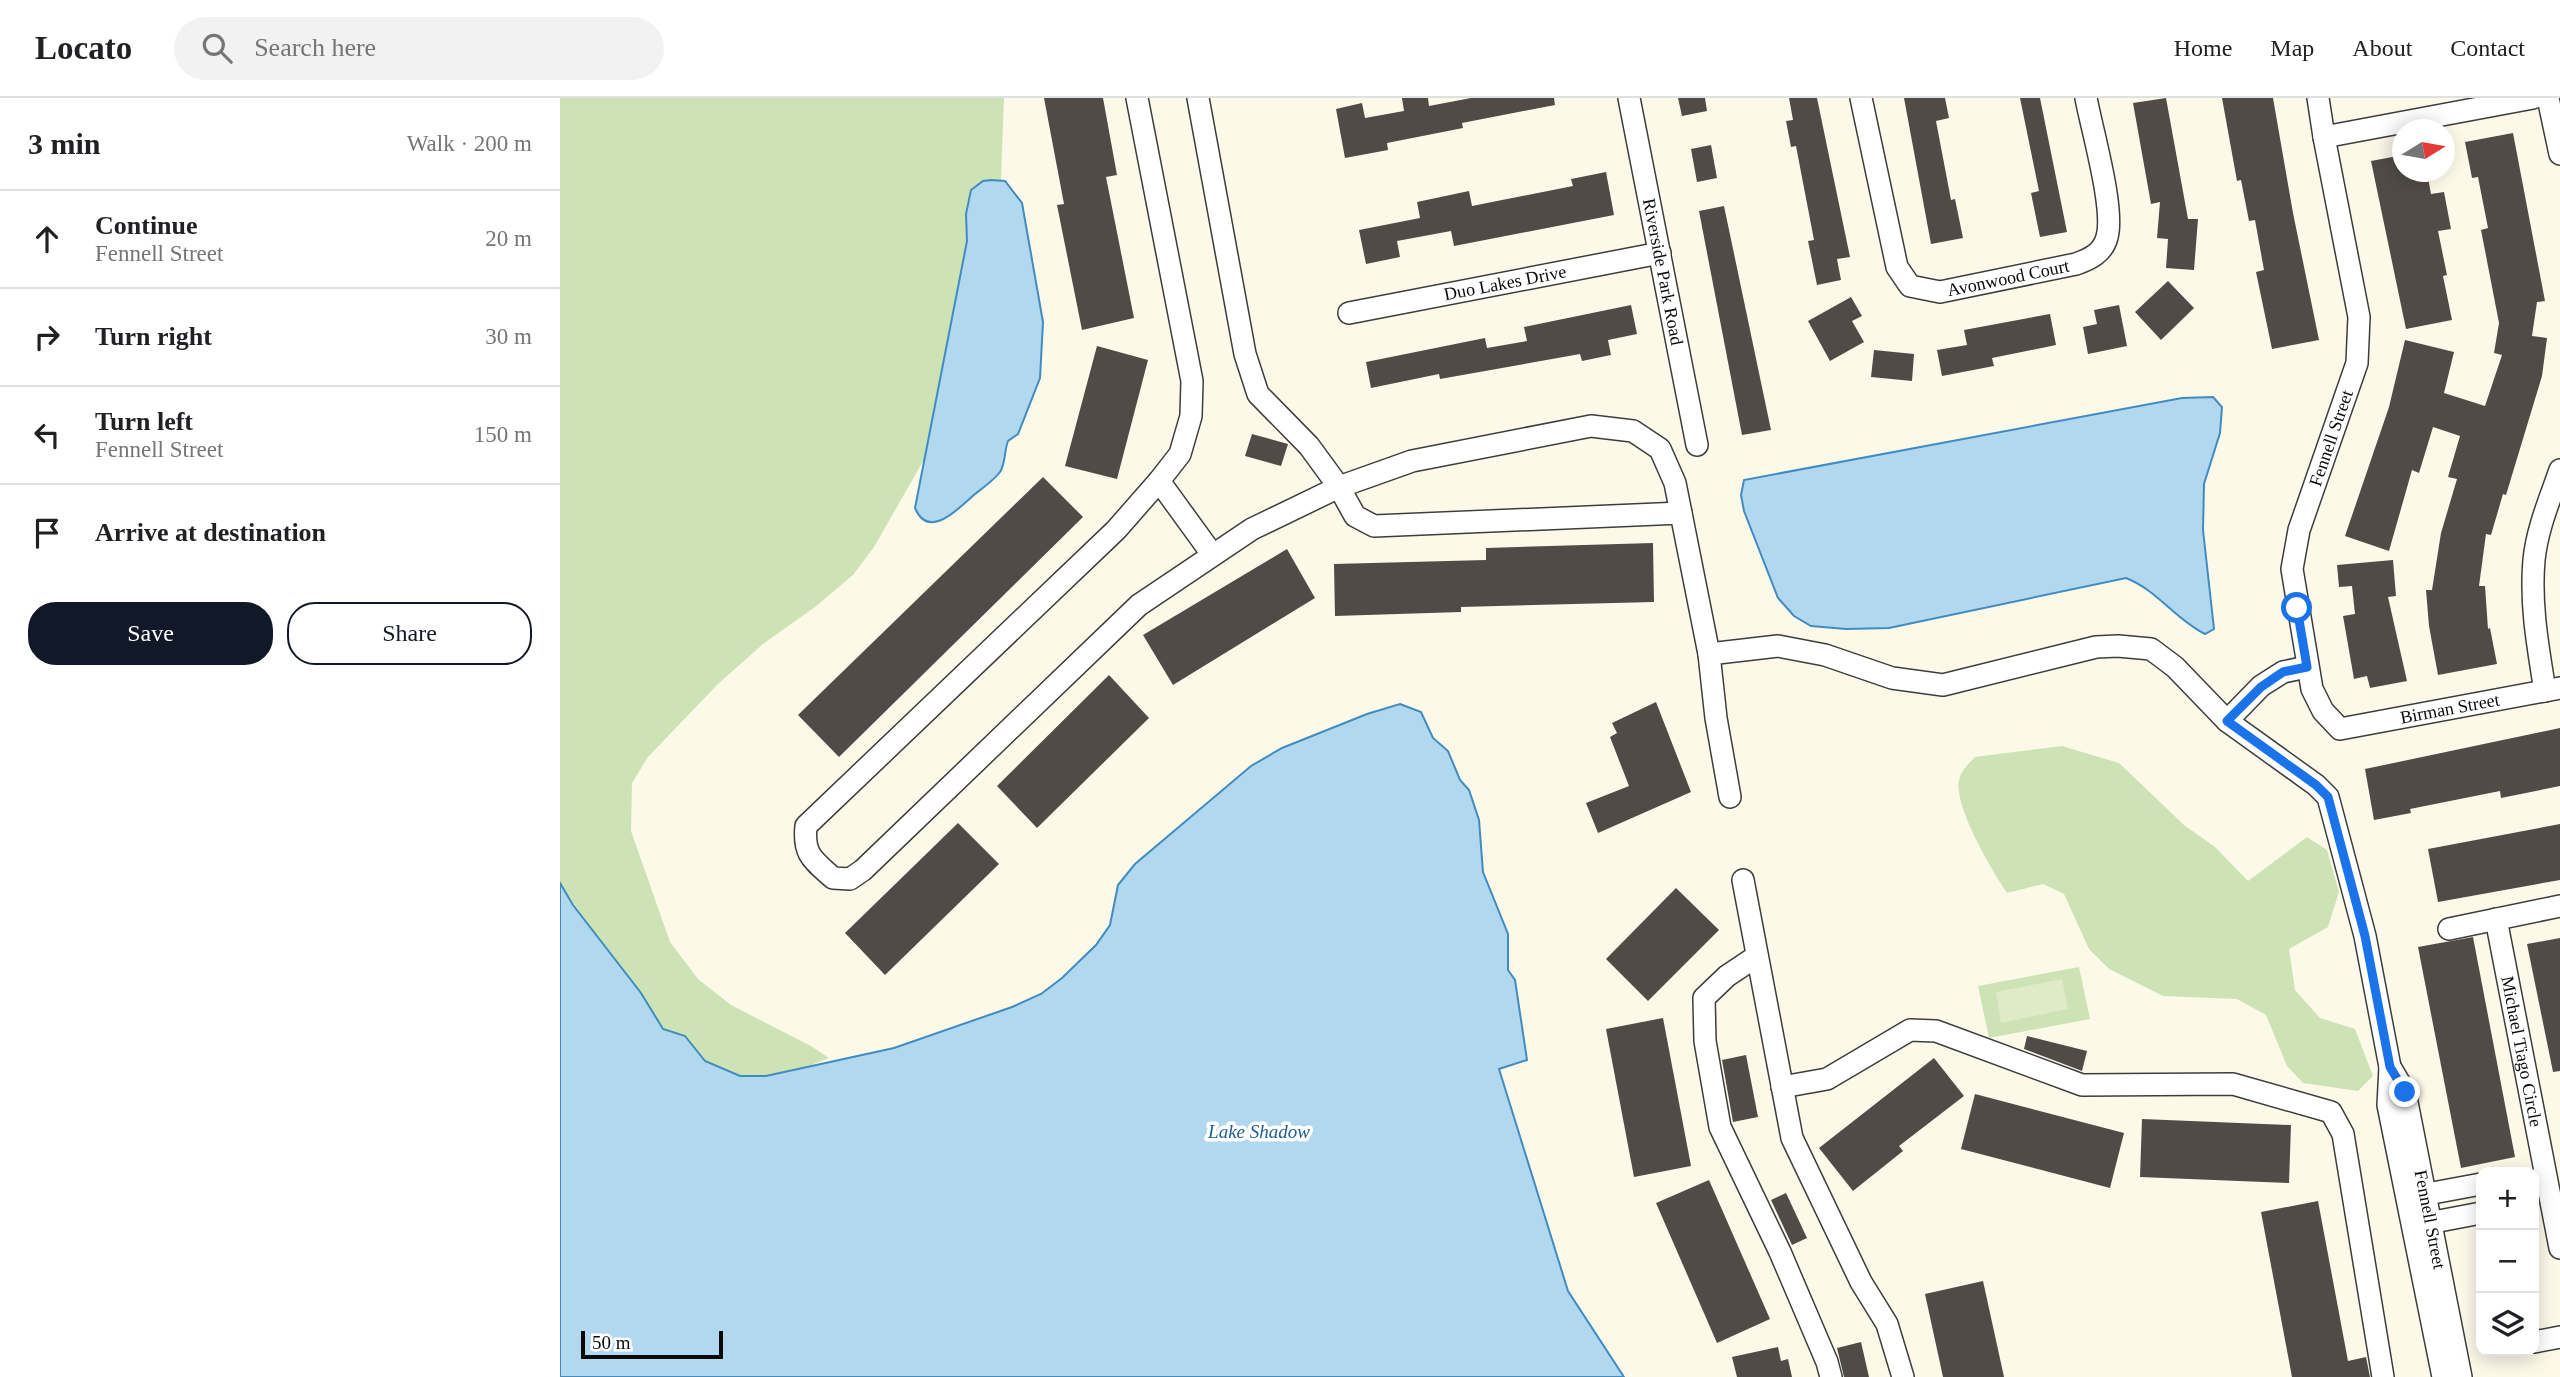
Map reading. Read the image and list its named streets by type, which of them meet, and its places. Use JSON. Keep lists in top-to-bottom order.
{
  "streets": {
    "street": [
      "Riverside Park Road",
      "Avonwood Court",
      "Duo Lakes Drive",
      "Fennell Street",
      "Birman Street",
      "Michael Tiago Circle"
    ]
  },
  "crossings": [
    ["Riverside Park Road", "Duo Lakes Drive"],
    ["Fennell Street", "Birman Street"]
  ],
  "water": ["Lake Shadow"],
  "scale_bar": "50 m",
  "north": "right",
  "page": {
    "header": "Locato",
    "search": "Search here",
    "nav": [
      "Home",
      "Map",
      "About",
      "Contact"
    ],
    "heading": ["3 min", "Walk · 200 m"],
    "list": [
      ["Continue", "Fennell Street", "20 m"],
      ["Turn right", "30 m"],
      ["Turn left", "Fennell Street", "150 m"],
      "Arrive at destination"
    ],
    "buttons": ["Save", "Share"],
    "map_buttons": ["+", "−"],
    "scale": "50 m"
  }
}
